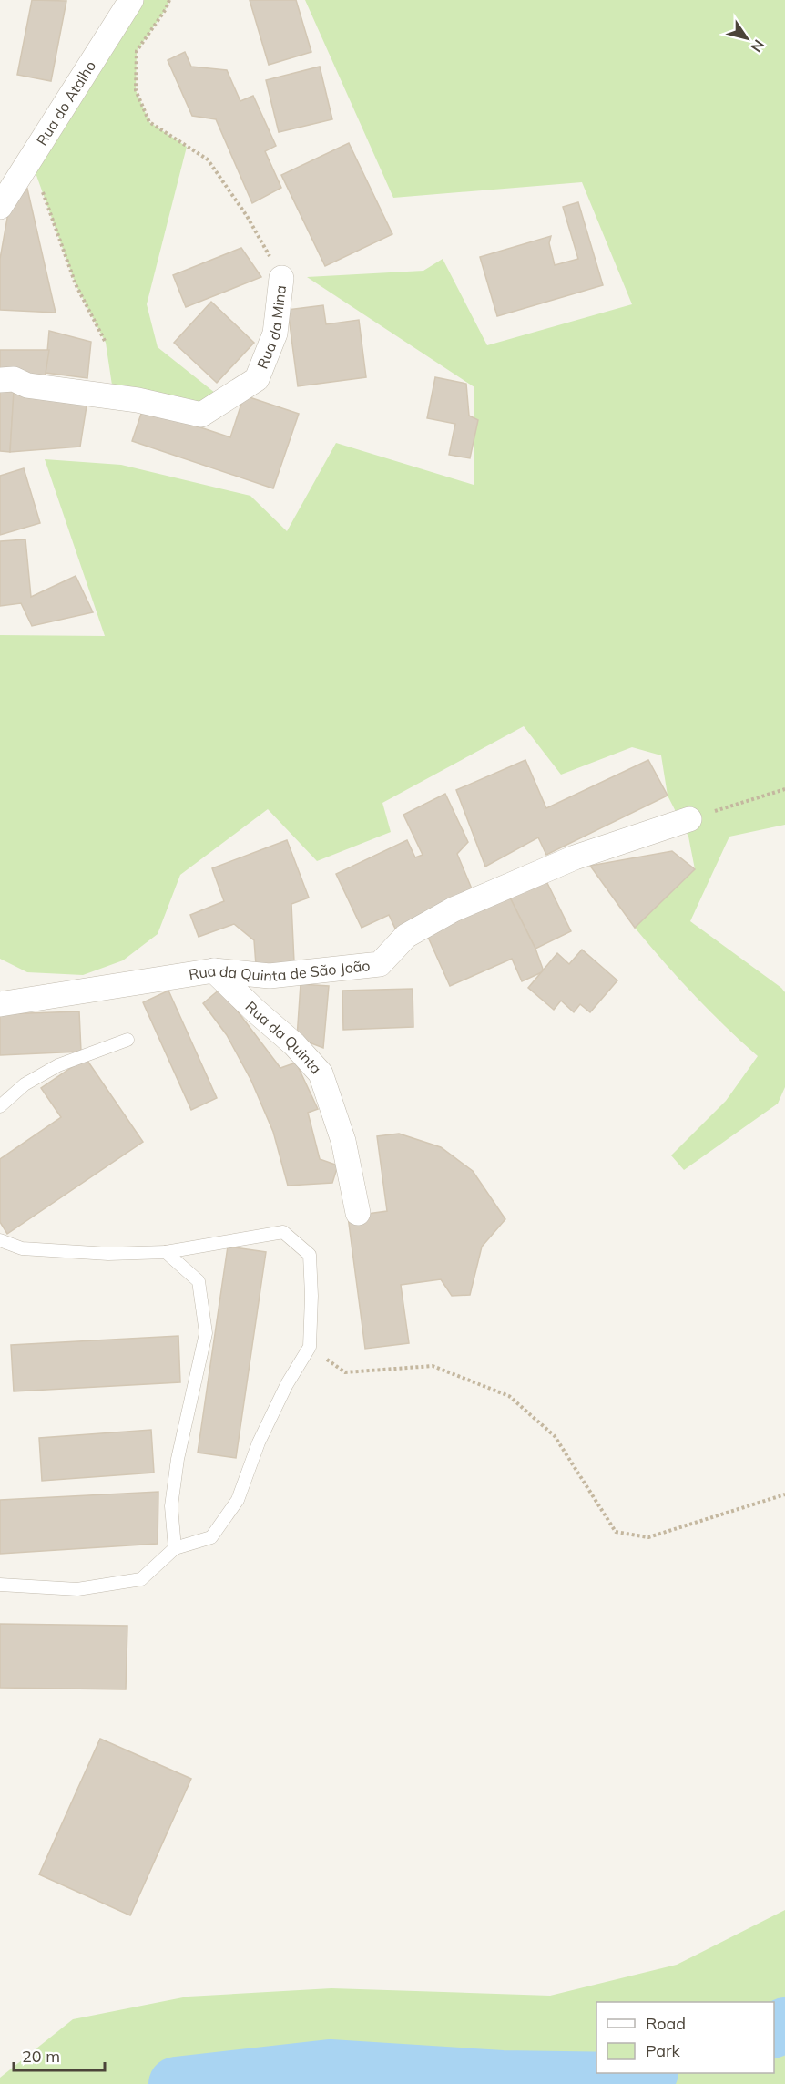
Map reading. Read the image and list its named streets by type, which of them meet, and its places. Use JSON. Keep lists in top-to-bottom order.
{
  "streets": {
    "street": [
      "Rua do Atalho",
      "Rua da Mina",
      "Rua da Quinta de São João",
      "Rua da Quinta"
    ]
  },
  "crossings": [
    ["Rua da Quinta de São João", "Rua da Quinta"]
  ],
  "legend": ["Road", "Park"],
  "scale_bar": "20 m",
  "north": "bottom right"
}
